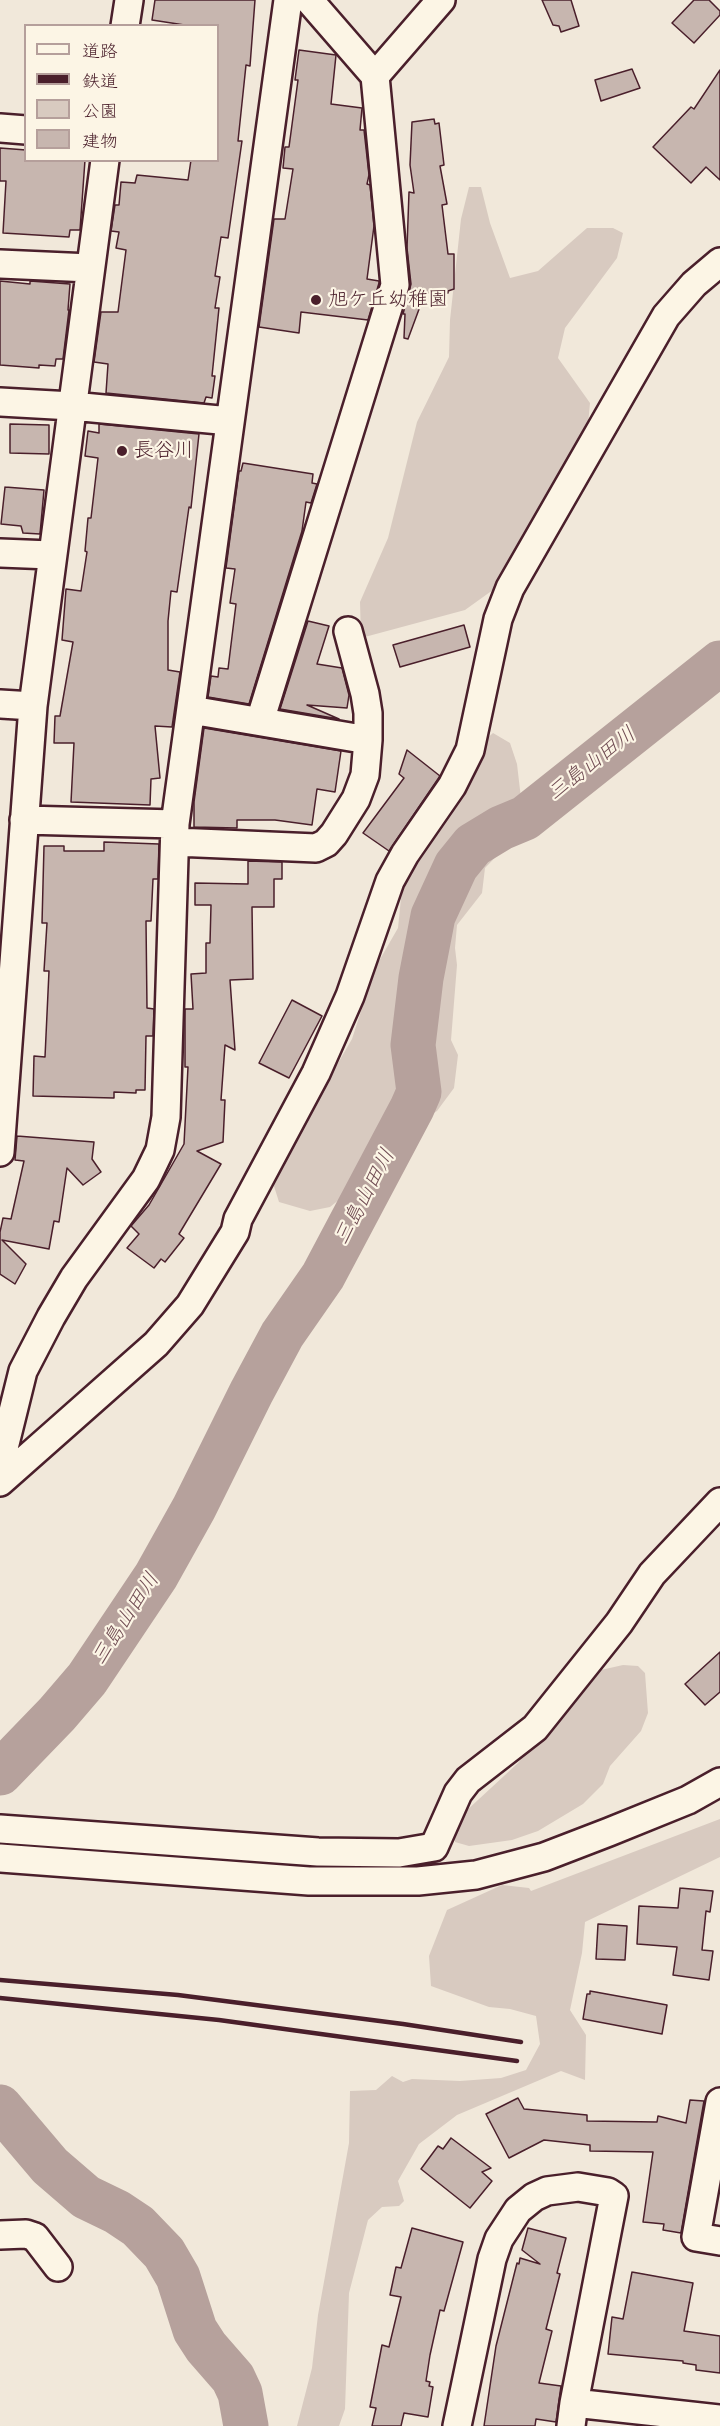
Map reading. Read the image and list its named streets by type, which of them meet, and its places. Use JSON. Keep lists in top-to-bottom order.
{
  "water": ["三島山田川"],
  "places": ["旭ケ丘幼稚園", "長谷川"],
  "legend": [
    "道路",
    "鉄道",
    "公園",
    "建物"
  ]
}
